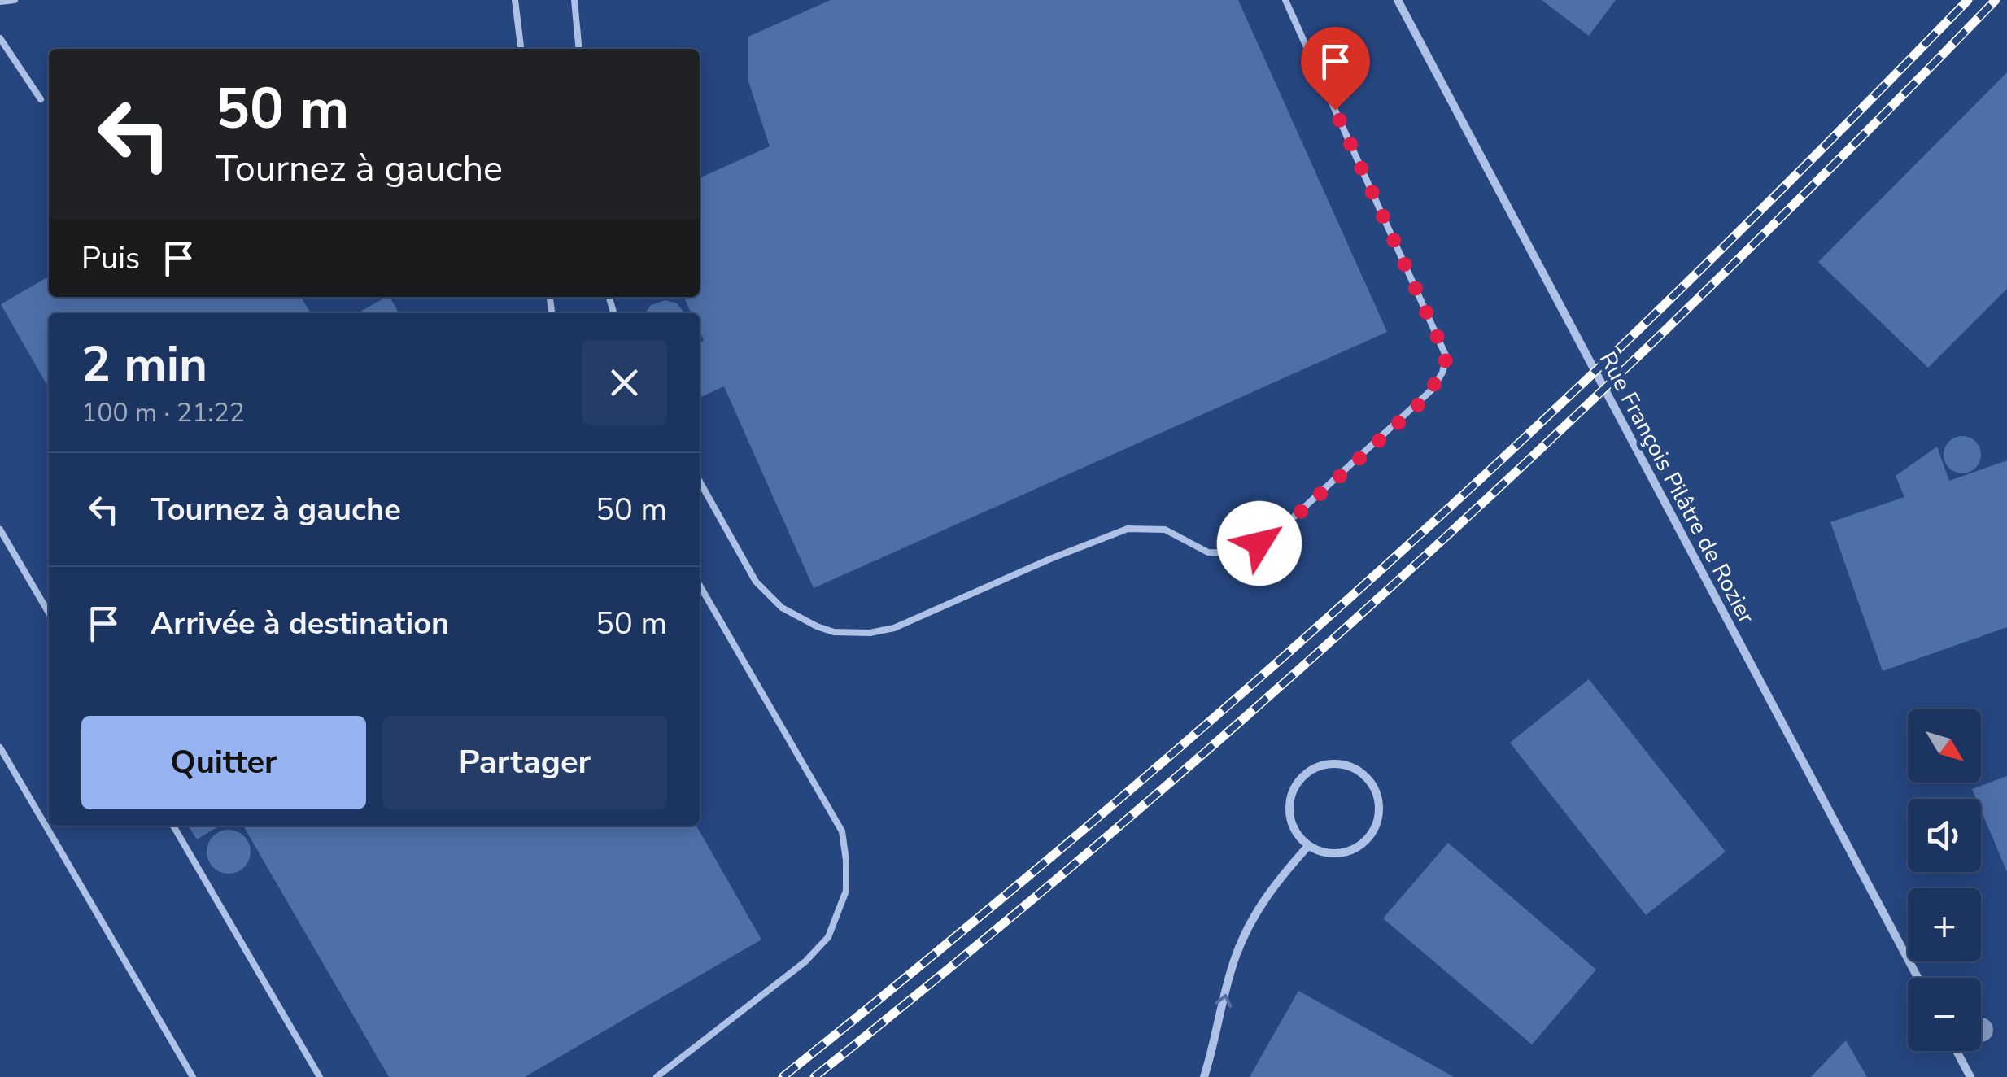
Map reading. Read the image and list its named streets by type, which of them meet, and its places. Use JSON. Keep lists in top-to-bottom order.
{
  "streets": {
    "street": ["Rue François Pilâtre de Rozier"]
  },
  "north": "bottom right",
  "page": {
    "turn": ["50 m", "Tournez à gauche"],
    "then": "Puis",
    "heading": ["2 min", "100 m · 21:22"],
    "list": [
      {
        "name": "Tournez à gauche",
        "value": "50 m"
      },
      {
        "name": "Arrivée à destination",
        "value": "50 m"
      }
    ],
    "buttons": ["Quitter", "Partager"],
    "map_buttons": ["+", "−"]
  }
}
